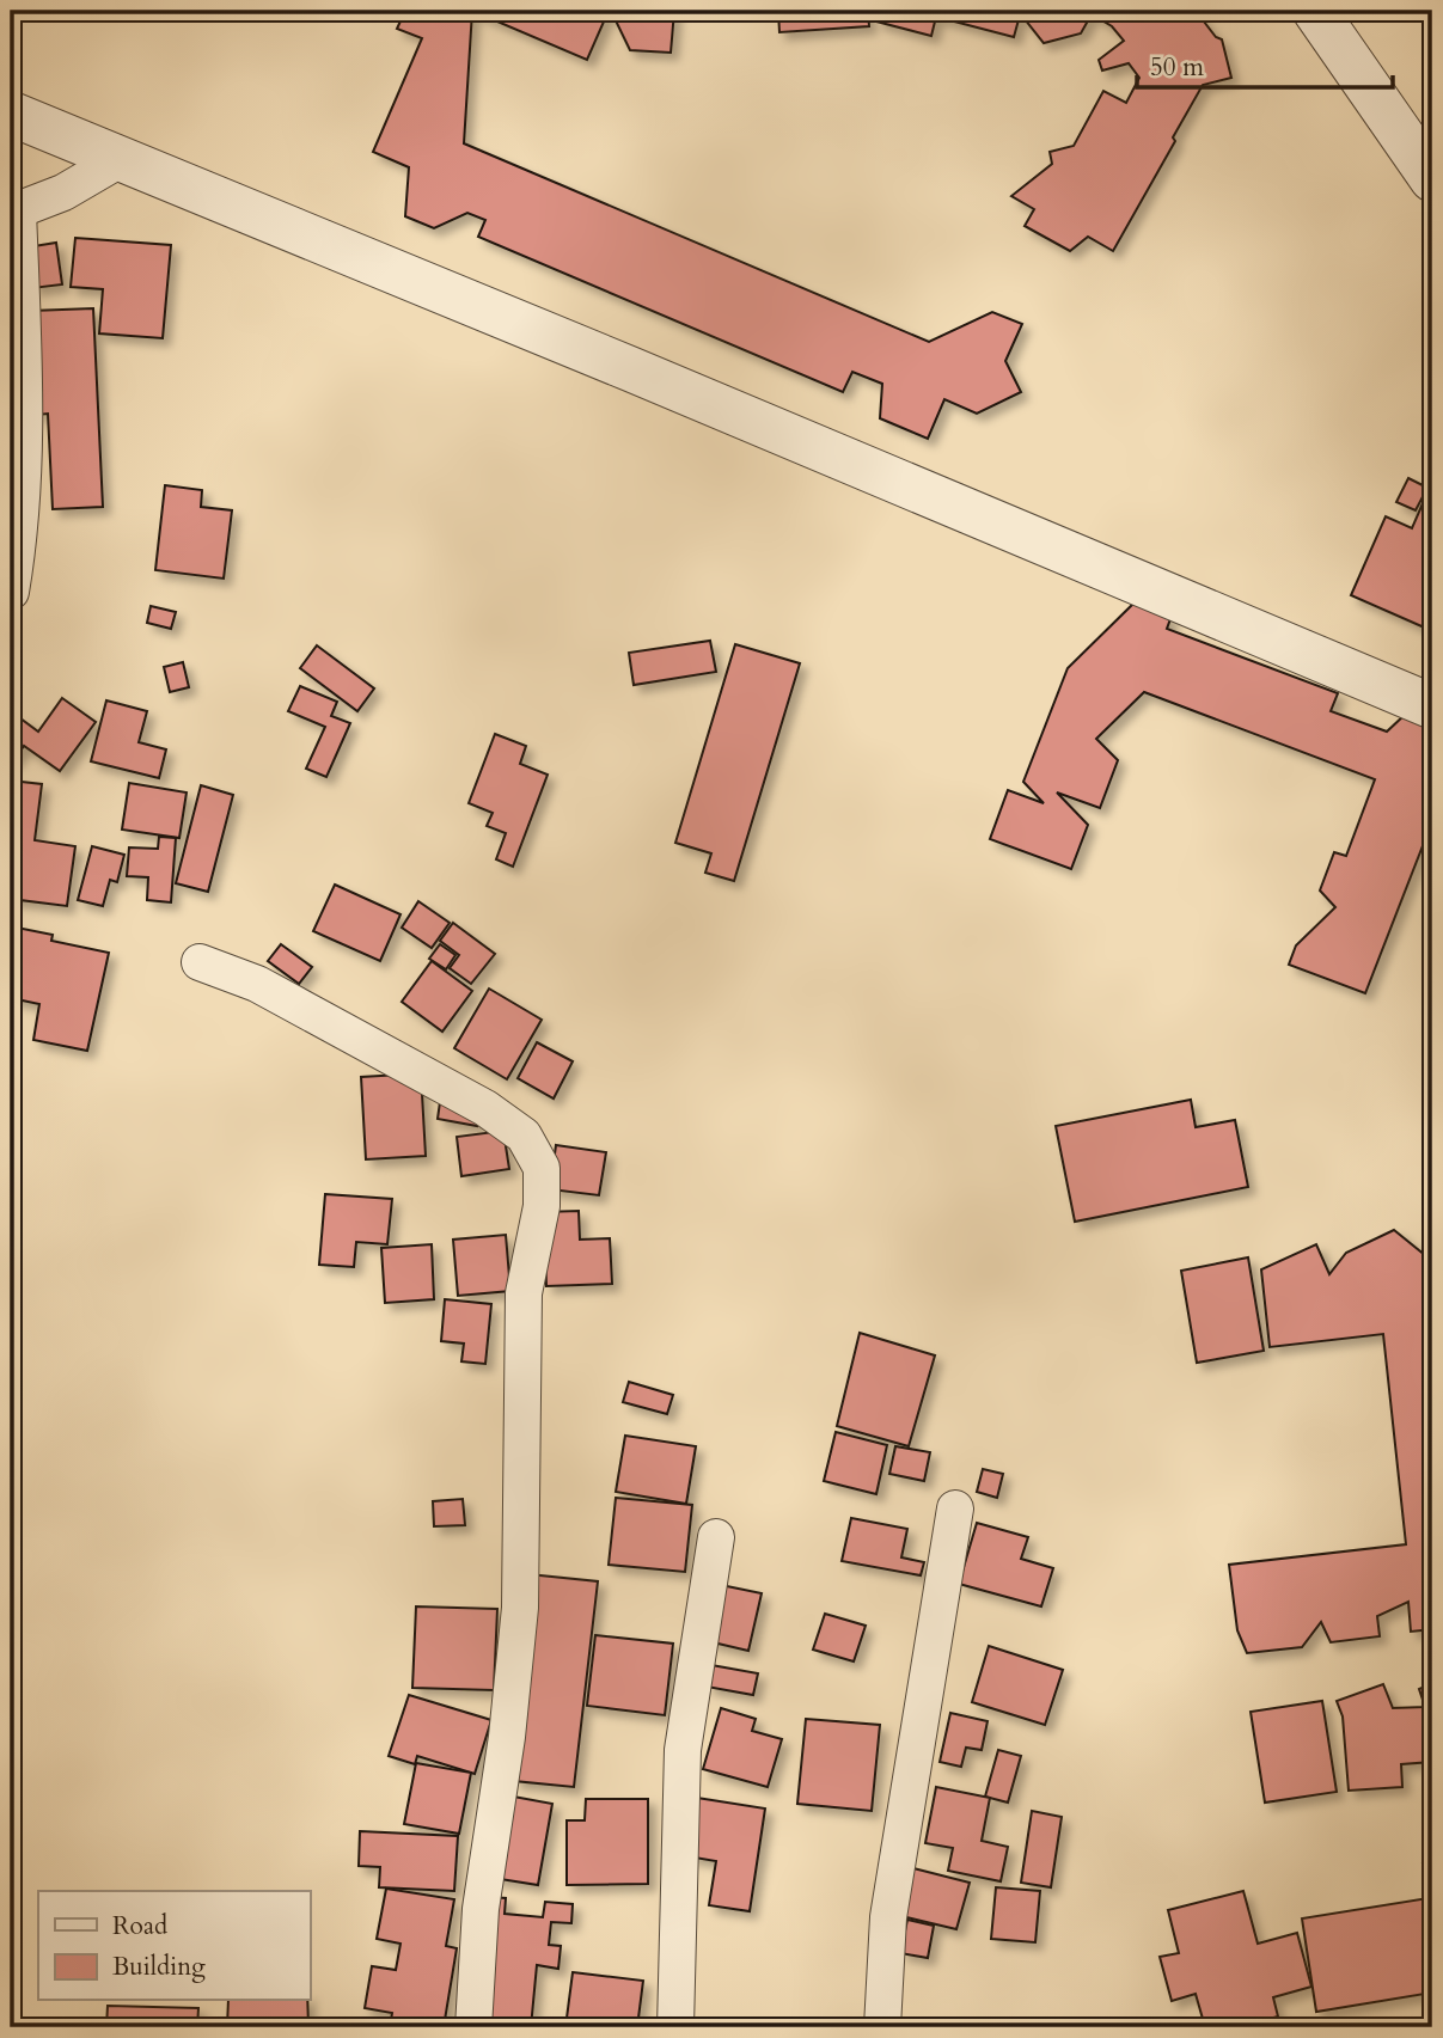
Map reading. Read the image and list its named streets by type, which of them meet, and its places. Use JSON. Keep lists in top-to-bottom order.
{
  "legend": ["Road", "Building"],
  "scale_bar": "50 m"
}
